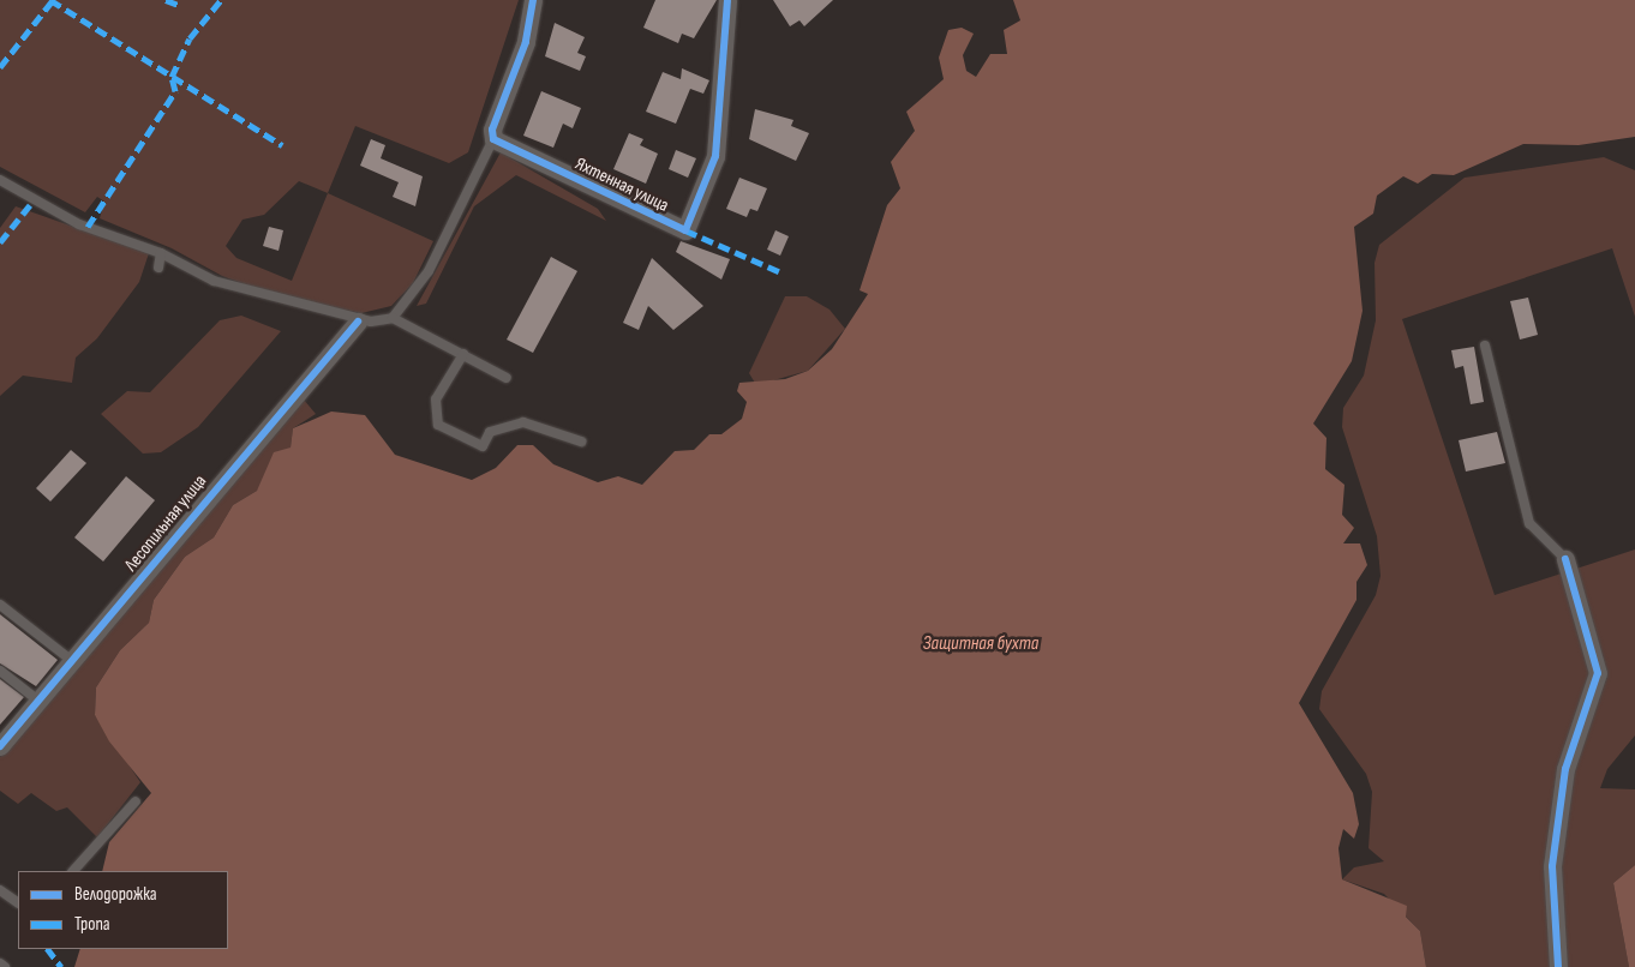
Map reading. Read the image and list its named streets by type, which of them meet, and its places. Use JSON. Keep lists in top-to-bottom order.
{
  "streets": {
    "street": ["Яхтенная улица", "Лесопильная улица"]
  },
  "water": ["Защитная бухта"],
  "legend": ["Велодорожка", "Тропа"]
}
